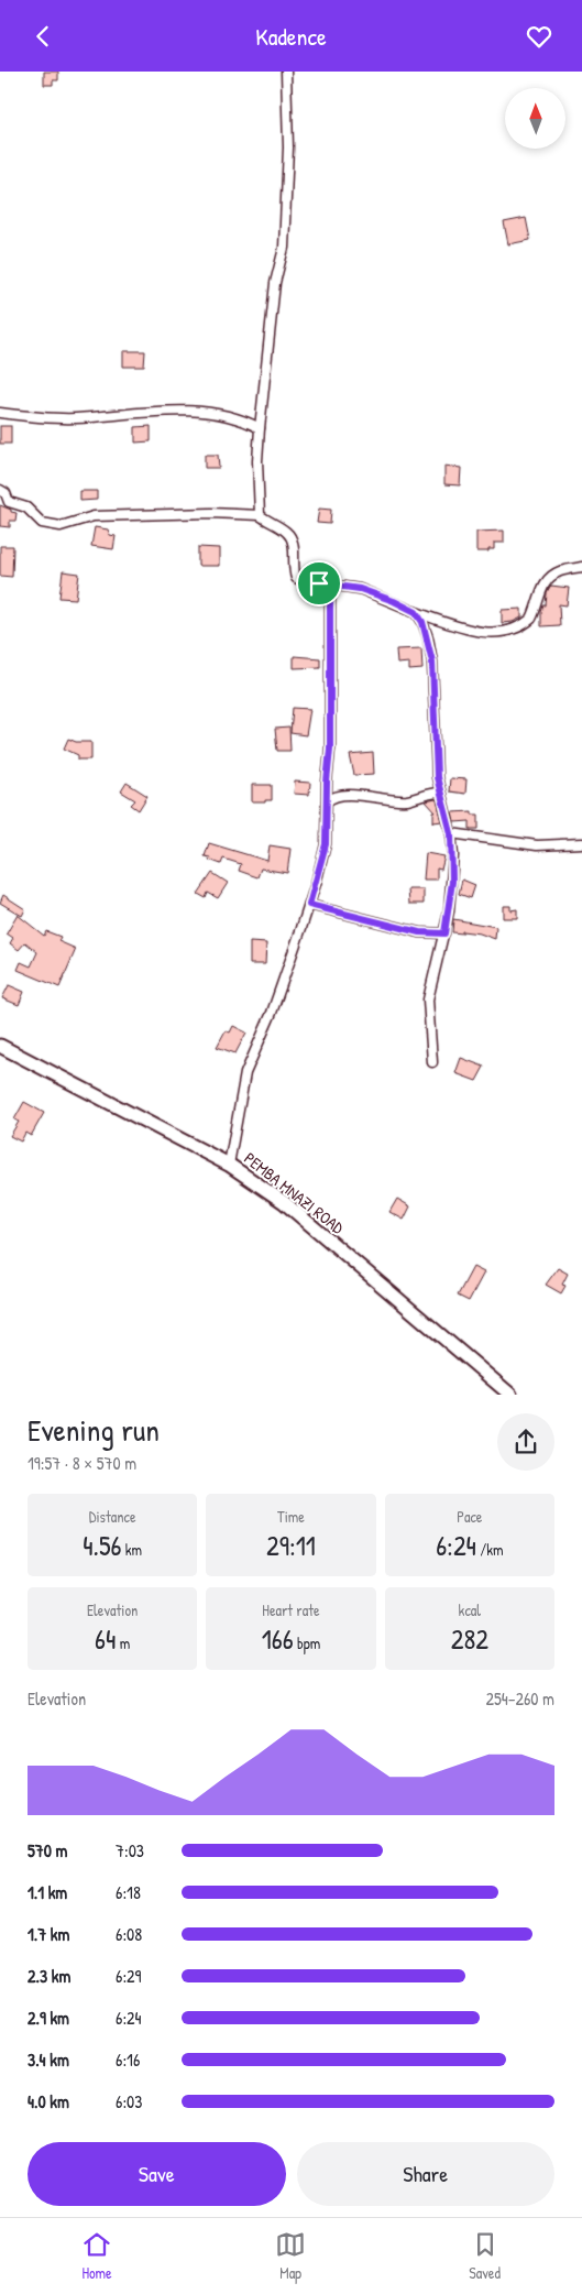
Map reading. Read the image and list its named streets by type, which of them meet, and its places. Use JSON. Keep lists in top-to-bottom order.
{
  "streets": {
    "main road": ["PEMBA MNAZI ROAD"]
  },
  "north": "top",
  "page": {
    "header": "Kadence",
    "heading": ["Evening run", "19:57 · 8 × 570 m"],
    "stats": [
      ["Distance", "4.56 km"],
      ["Time", "29:11"],
      ["Pace", "6:24 /km"],
      ["Elevation", "64 m"],
      ["Heart rate", "166 bpm"],
      ["kcal", "282"]
    ],
    "chart": ["Elevation", "254–260 m"],
    "list": [
      {
        "name": "570 m",
        "note": "7:03"
      },
      {
        "name": "1.1 km",
        "note": "6:18"
      },
      {
        "name": "1.7 km",
        "note": "6:08"
      },
      {
        "name": "2.3 km",
        "note": "6:29"
      },
      {
        "name": "2.9 km",
        "note": "6:24"
      },
      {
        "name": "3.4 km",
        "note": "6:16"
      },
      {
        "name": "4.0 km",
        "note": "6:03"
      }
    ],
    "buttons": ["Save", "Share"],
    "tabs": ["Home", "Map", "Saved"]
  }
}
